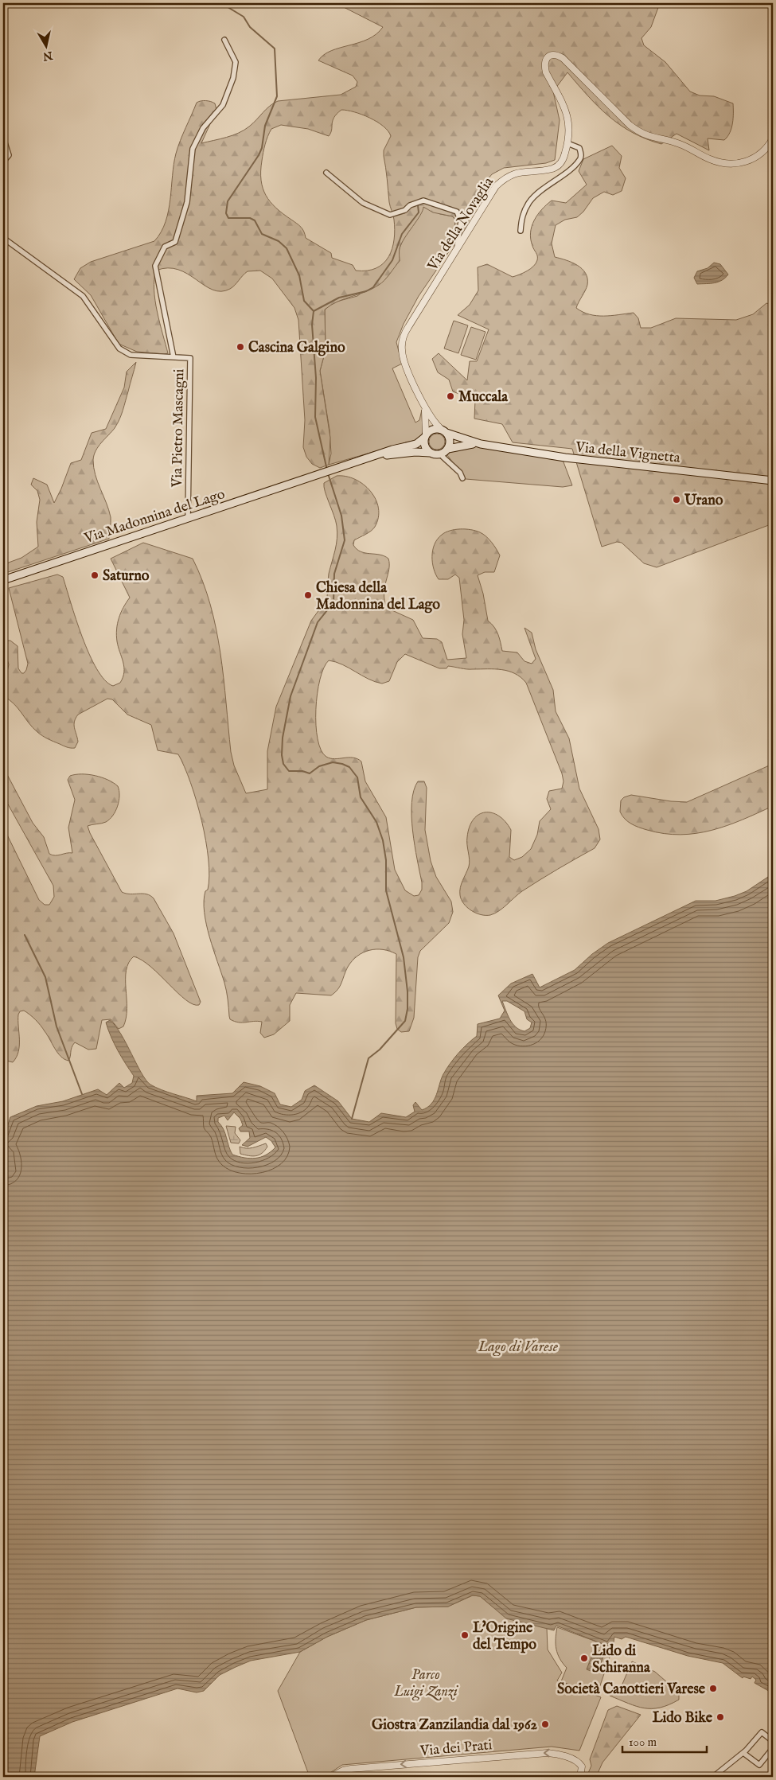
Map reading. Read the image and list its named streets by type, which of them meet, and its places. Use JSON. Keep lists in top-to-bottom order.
{
  "streets": {
    "main road": ["Via della Vignetta", "Via Madonnina del Lago"],
    "street": ["Via della Novaglia", "Via Pietro Mascagni", "Via dei Prati"]
  },
  "crossings": [
    ["Via della Novaglia", "Via della Vignetta"],
    ["Via Pietro Mascagni", "Via Madonnina del Lago"]
  ],
  "one_way": ["Via dei Prati"],
  "water": ["Lago di Varese"],
  "parks": ["Parco Luigi Zanzi"],
  "places": [
    "Cascina Galgino",
    "Muccala",
    "Urano",
    "Saturno",
    "Chiesa della Madonnina del Lago",
    "L'Origine del Tempo",
    "Lido di Schiranna",
    "Società Canottieri Varese",
    "Lido Bike",
    "Giostra Zanzilandia dal 1962"
  ],
  "scale_bar": "100 m",
  "north": "bottom"
}
